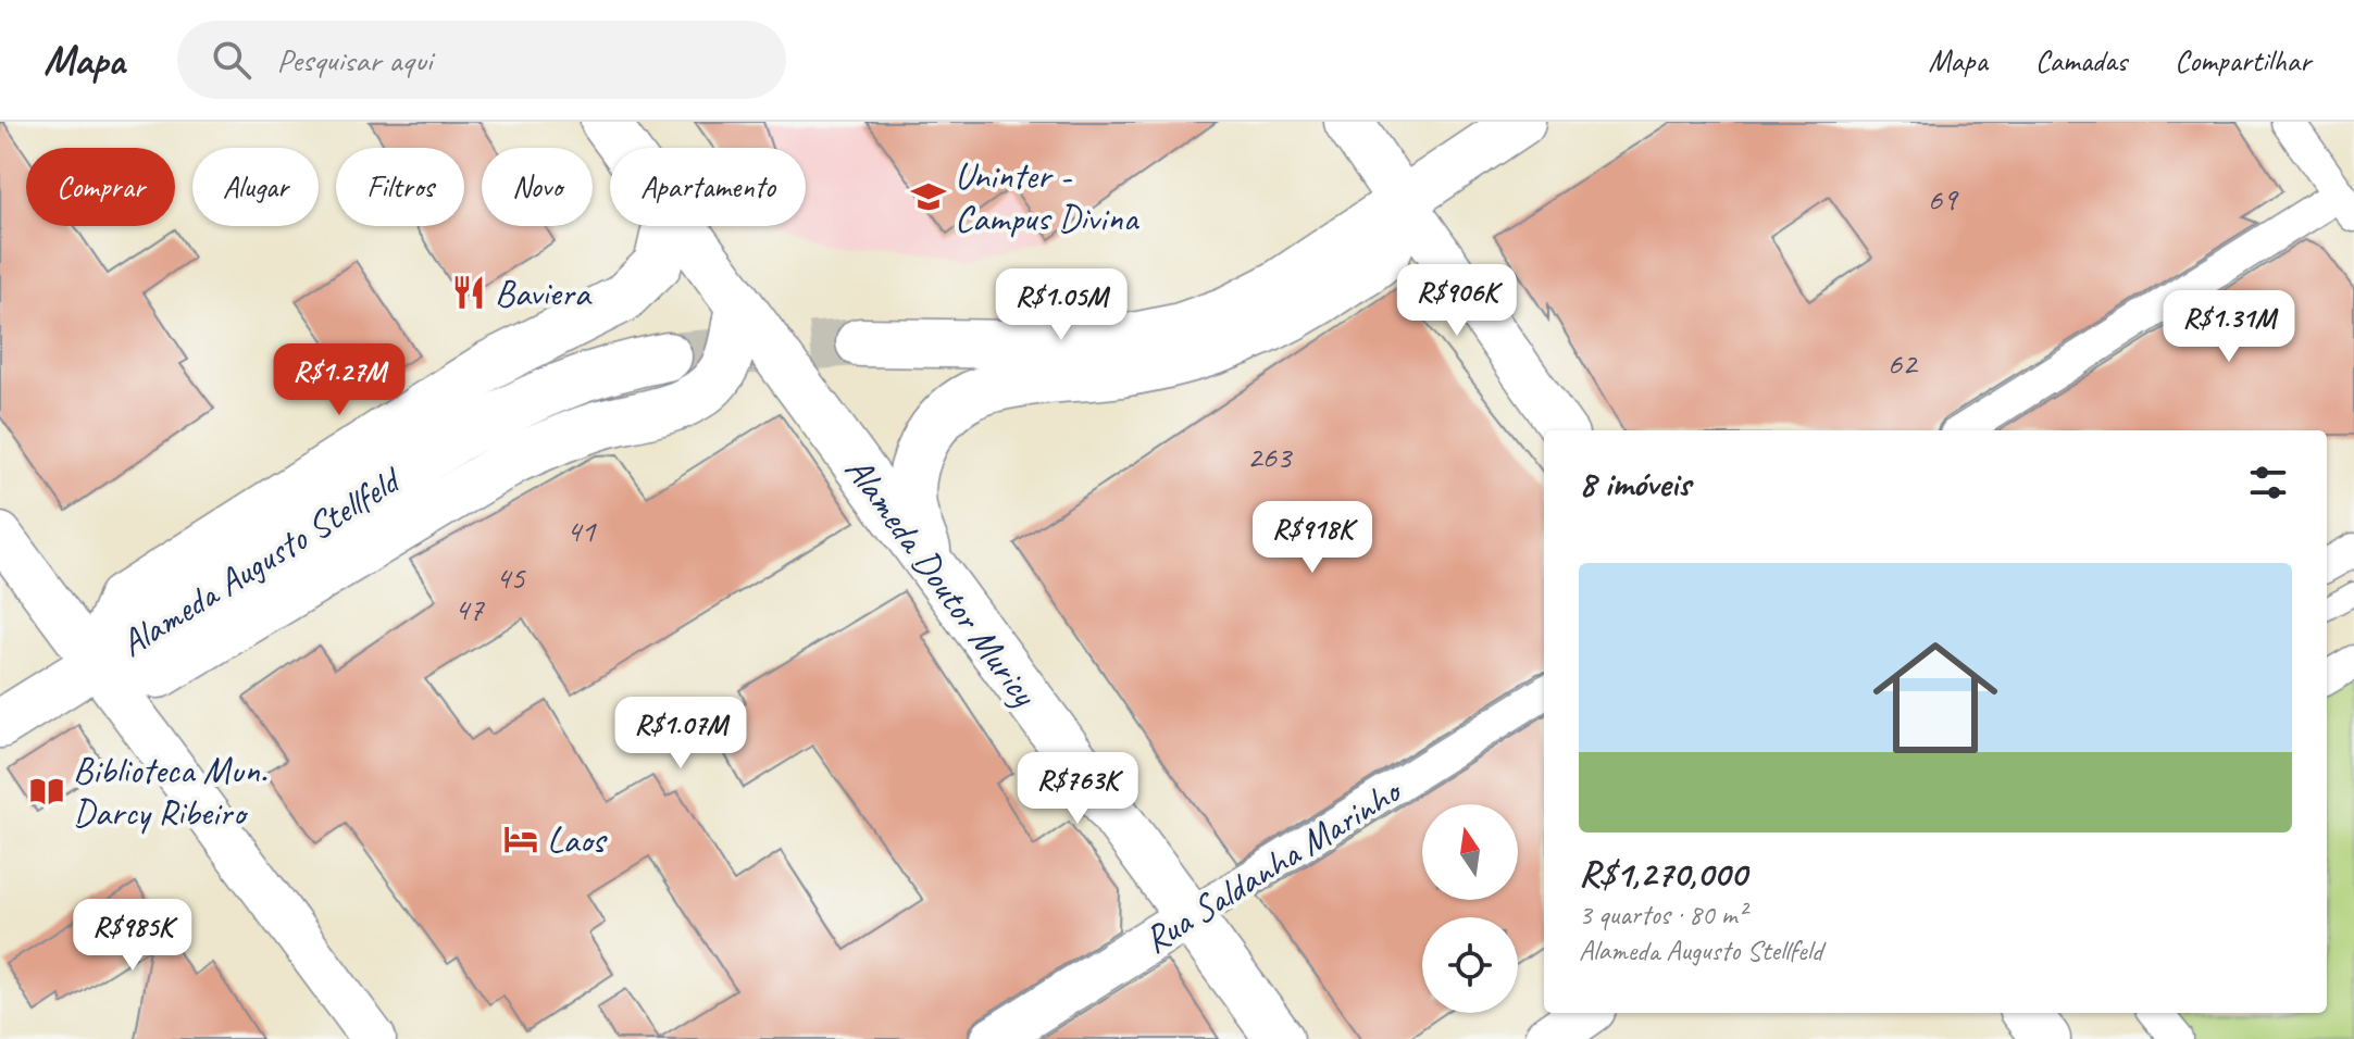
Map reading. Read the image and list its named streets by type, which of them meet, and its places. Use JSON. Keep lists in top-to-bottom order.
{
  "streets": {
    "street": ["Alameda Augusto Stellfeld", "Alameda Doutor Muricy", "Rua Saldanha Marinho"]
  },
  "crossings": [
    ["Alameda Doutor Muricy", "Rua Saldanha Marinho"]
  ],
  "places": {
    "school or university": ["Uninter - Campus Divina"],
    "restaurant": ["Baviera"],
    "library": ["Biblioteca Mun. Darcy Ribeiro"],
    "hotel": ["Laos"]
  },
  "house_numbers": [
    "69",
    "62",
    "263",
    "41",
    "45",
    "47"
  ],
  "north": "top",
  "page": {
    "header": "Mapa",
    "search": "Pesquisar aqui",
    "nav": ["Mapa", "Camadas", "Compartilhar"],
    "chip": [
      "Comprar",
      "Alugar",
      "Filtros",
      "Novo",
      "Apartamento"
    ],
    "price": [
      "R$906K",
      "R$1.05M",
      "R$1.31M",
      "R$1.27M",
      "R$918K",
      "R$1.07M",
      "R$763K",
      "R$985K"
    ],
    "heading": "8 imóveis",
    "list": [
      {
        "name": "R$1,270,000",
        "note": "3 quartos · 80 m² · Alameda Augusto Stellfeld"
      }
    ]
  }
}
